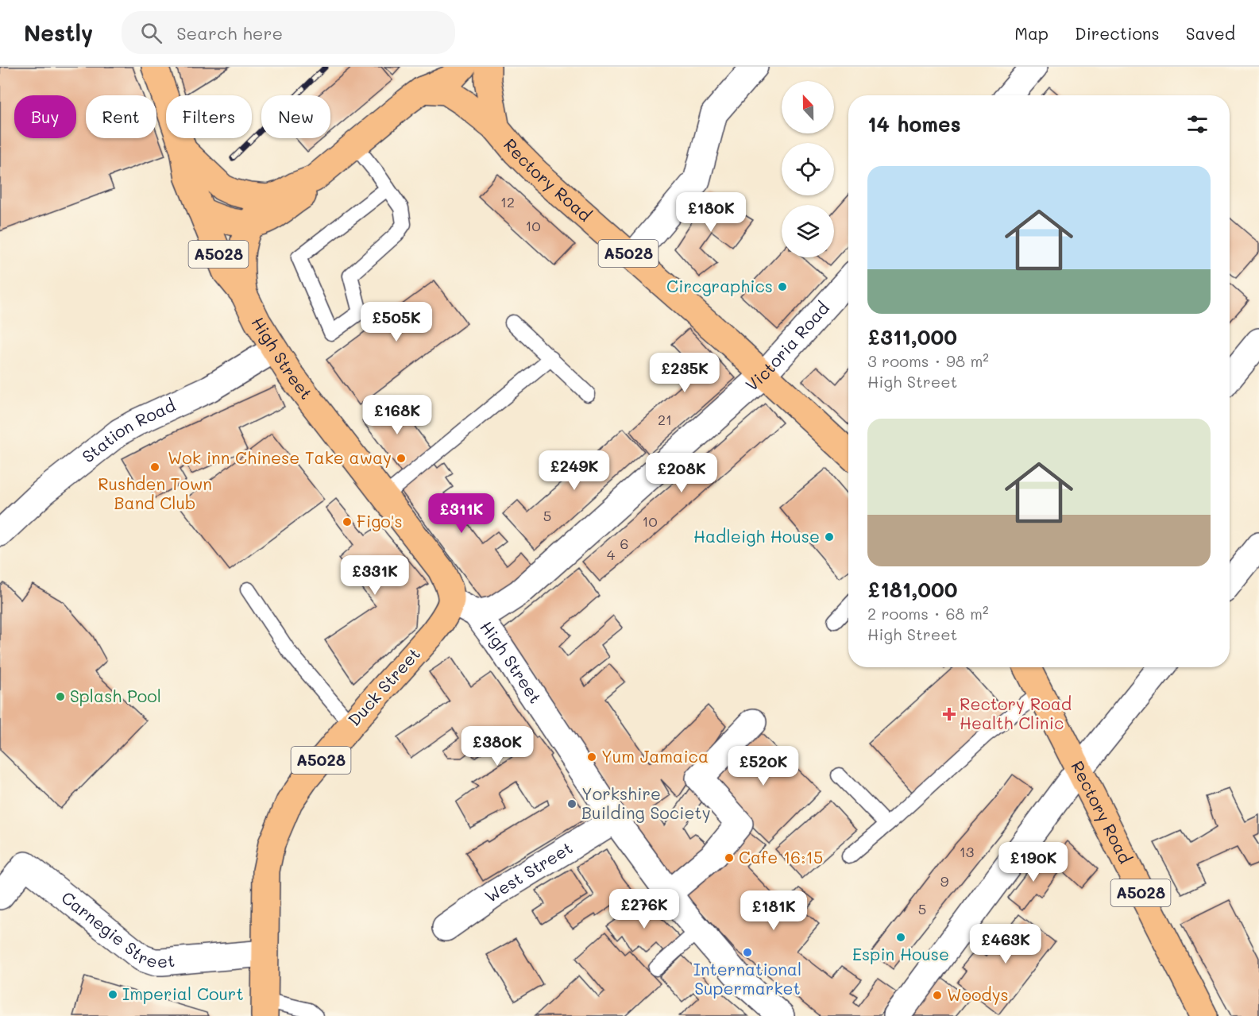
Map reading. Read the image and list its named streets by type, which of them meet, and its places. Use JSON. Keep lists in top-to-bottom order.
{
  "streets": {
    "main road": [
      "Rectory Road",
      "A5028",
      "High Street",
      "Duck Street"
    ],
    "street": [
      "Victoria Road",
      "Station Road",
      "West Street",
      "Carnegie Street"
    ]
  },
  "crossings": [
    ["Rectory Road", "A5028"],
    ["Rectory Road", "Victoria Road"],
    ["A5028", "High Street"],
    ["Victoria Road", "High Street"],
    ["High Street", "Station Road"],
    ["High Street", "Duck Street"],
    ["High Street", "West Street"],
    ["Duck Street", "Carnegie Street"]
  ],
  "places": {
    "other": [
      "Circgraphics",
      "Wok inn Chinese Take away",
      "Rushden Town Band Club",
      "Figo's",
      "Hadleigh House",
      "Splash Pool",
      "Yum Jamaica",
      "Yorkshire Building Society",
      "Cafe 16:15",
      "Espin House",
      "International Supermarket",
      "Imperial Court",
      "Woodys"
    ],
    "health": ["Rectory Road Health Clinic"]
  },
  "house_numbers": [
    "12",
    "10",
    "21",
    "5",
    "10",
    "6",
    "4",
    "13",
    "9",
    "5"
  ],
  "north": "top",
  "page": {
    "header": "Nestly",
    "search": "Search here",
    "nav": ["Map", "Directions", "Saved"],
    "chip": [
      "Buy",
      "Rent",
      "Filters",
      "New"
    ],
    "heading": "14 homes",
    "list": [
      {
        "name": "£311,000",
        "note": "3 rooms · 98 m² · High Street"
      },
      {
        "name": "£181,000",
        "note": "2 rooms · 68 m² · High Street"
      }
    ],
    "price": [
      "£180K",
      "£505K",
      "£235K",
      "£168K",
      "£249K",
      "£208K",
      "£311K",
      "£331K",
      "£380K",
      "£520K",
      "£190K",
      "£276K",
      "£181K",
      "£463K"
    ]
  }
}
